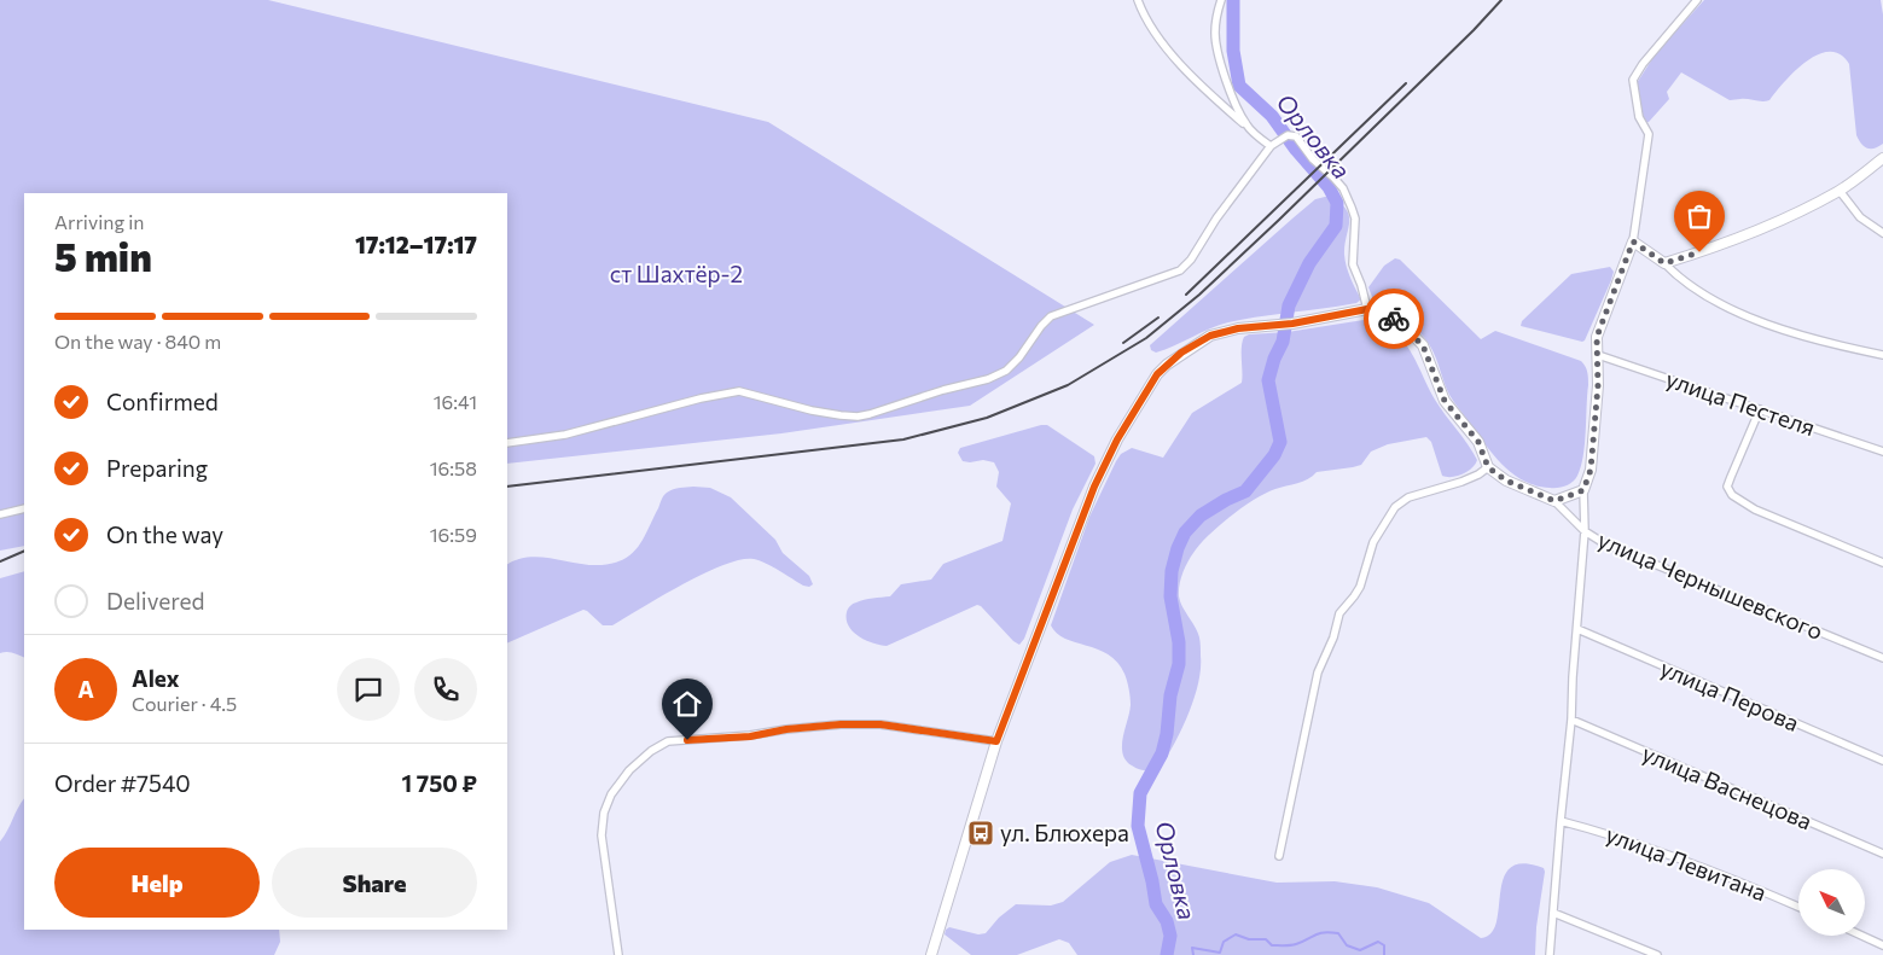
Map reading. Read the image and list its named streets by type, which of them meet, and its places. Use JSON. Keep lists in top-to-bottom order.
{
  "streets": {
    "main road": ["улица Чернышевского"],
    "street": [
      "улица Пестеля",
      "улица Перова",
      "улица Васнецова",
      "улица Левитана"
    ]
  },
  "water": ["Орловка"],
  "parks": ["ст Шахтёр-2"],
  "places": {
    "bus stop": ["ул. Блюхера"]
  },
  "north": "top left",
  "page": {
    "heading": ["5 min", "Arriving in", "17:12–17:17"],
    "panel": [
      "Alex",
      "Courier · 4.5",
      "Order #7540",
      "1 750 ₽"
    ],
    "bar": "On the way · 840 m",
    "list": [
      ["Confirmed", "16:41"],
      ["Preparing", "16:58"],
      ["On the way", "16:59"],
      "Delivered"
    ],
    "round": "A",
    "buttons": ["Help", "Share"]
  }
}
